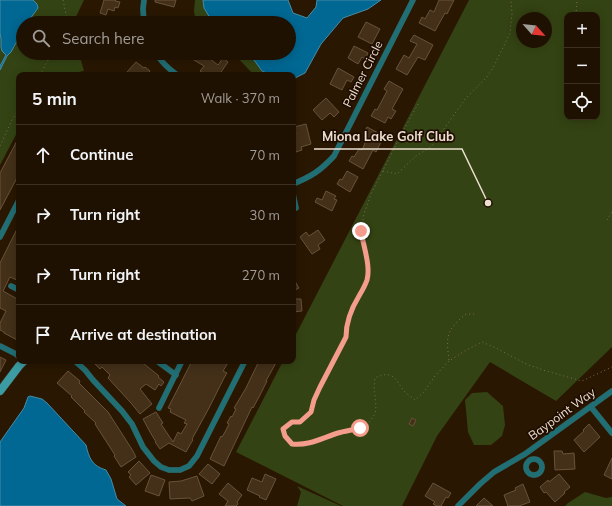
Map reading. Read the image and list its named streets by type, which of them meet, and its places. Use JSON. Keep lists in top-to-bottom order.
{
  "streets": {
    "street": ["Palmer Circle", "Baypoint Way"]
  },
  "places": ["Miona Lake Golf Club"],
  "north": "bottom right",
  "page": {
    "map_buttons": ["+", "−"],
    "search": "Search here",
    "heading": ["5 min", "Walk · 370 m"],
    "list": [
      ["Continue", "70 m"],
      ["Turn right", "30 m"],
      ["Turn right", "270 m"],
      "Arrive at destination"
    ]
  }
}
